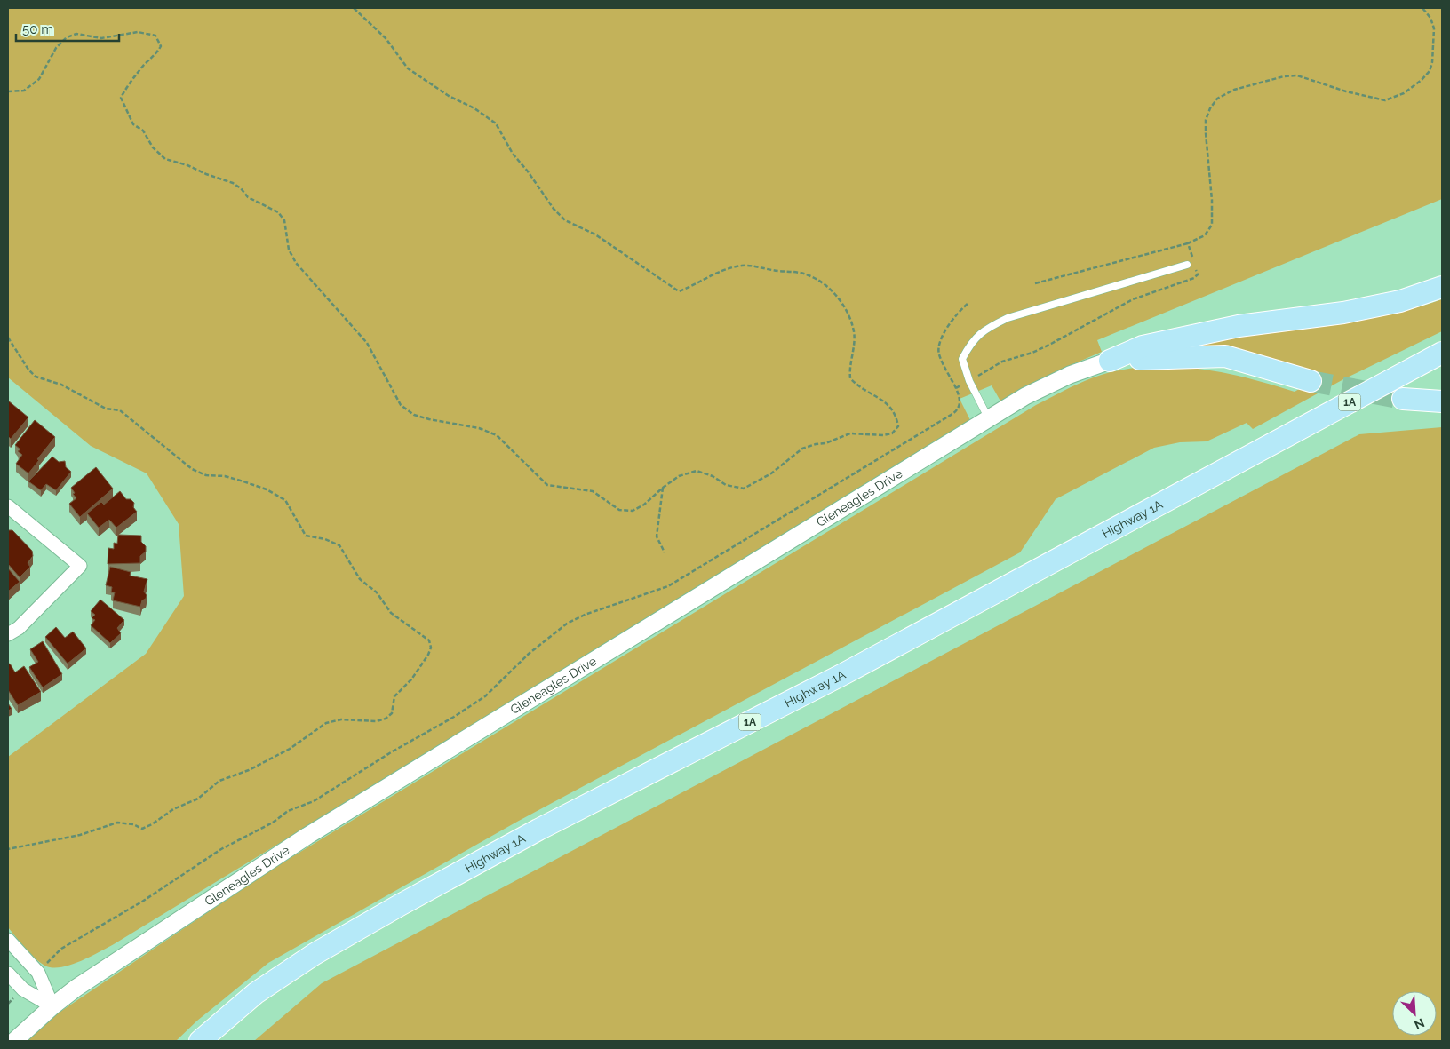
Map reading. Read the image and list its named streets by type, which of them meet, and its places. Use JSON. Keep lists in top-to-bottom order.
{
  "streets": {
    "main road": ["1A", "Highway 1A"],
    "street": ["Gleneagles Drive"]
  },
  "scale_bar": "50 m",
  "north": "bottom right"
}
